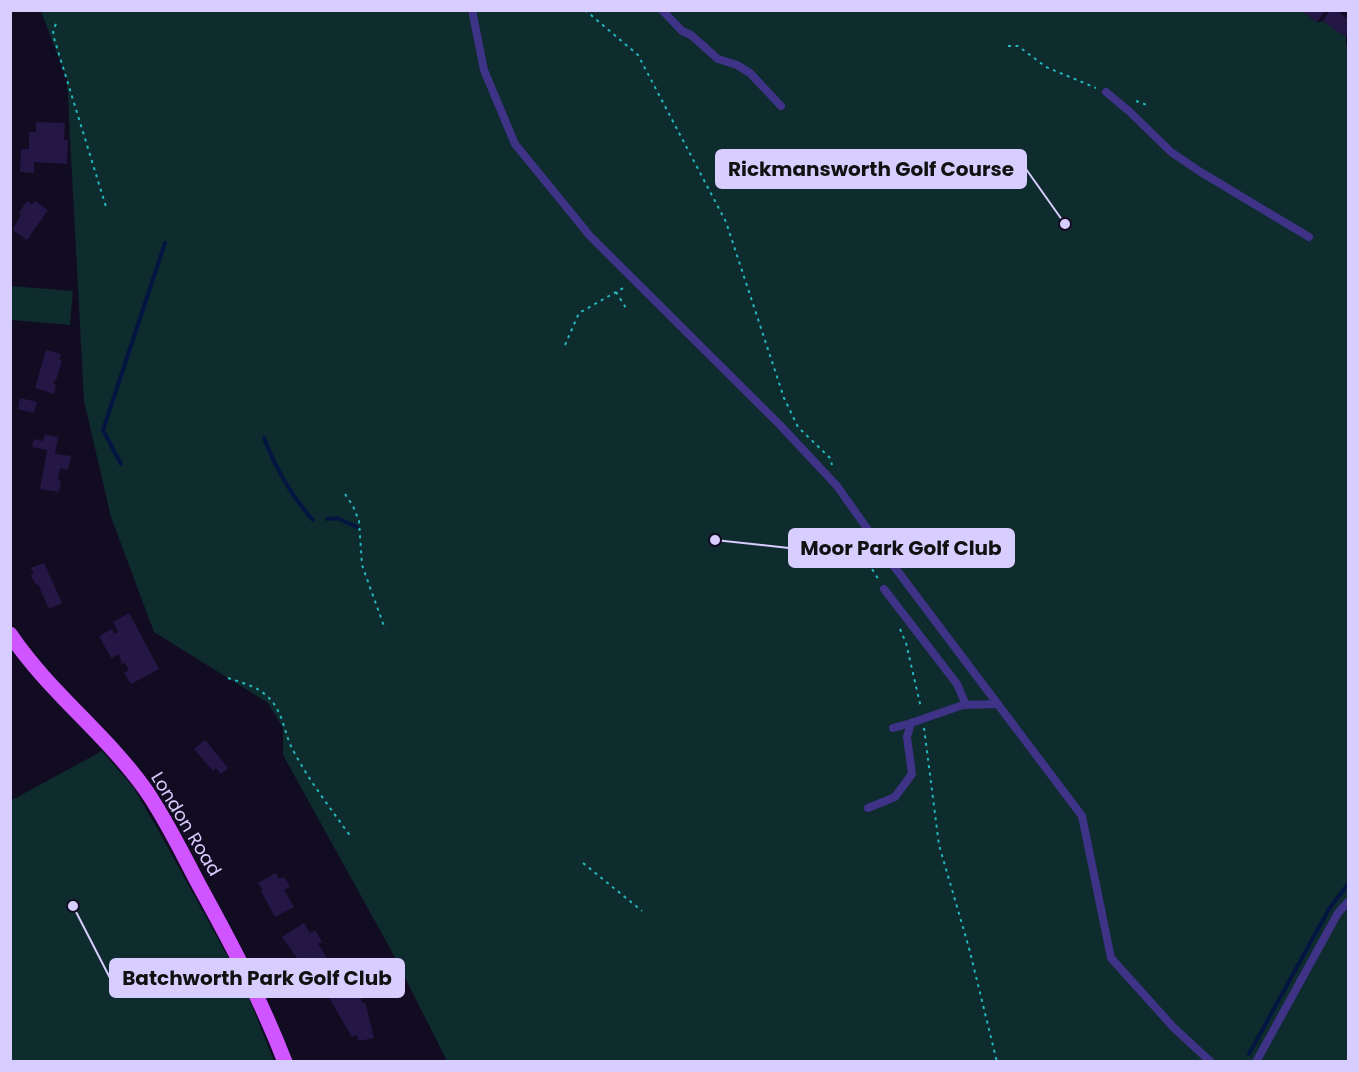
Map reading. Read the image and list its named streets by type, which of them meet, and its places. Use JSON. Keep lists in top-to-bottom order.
{
  "streets": {
    "main road": ["London Road"]
  },
  "places": ["Rickmansworth Golf Course", "Moor Park Golf Club", "Batchworth Park Golf Club"]
}
